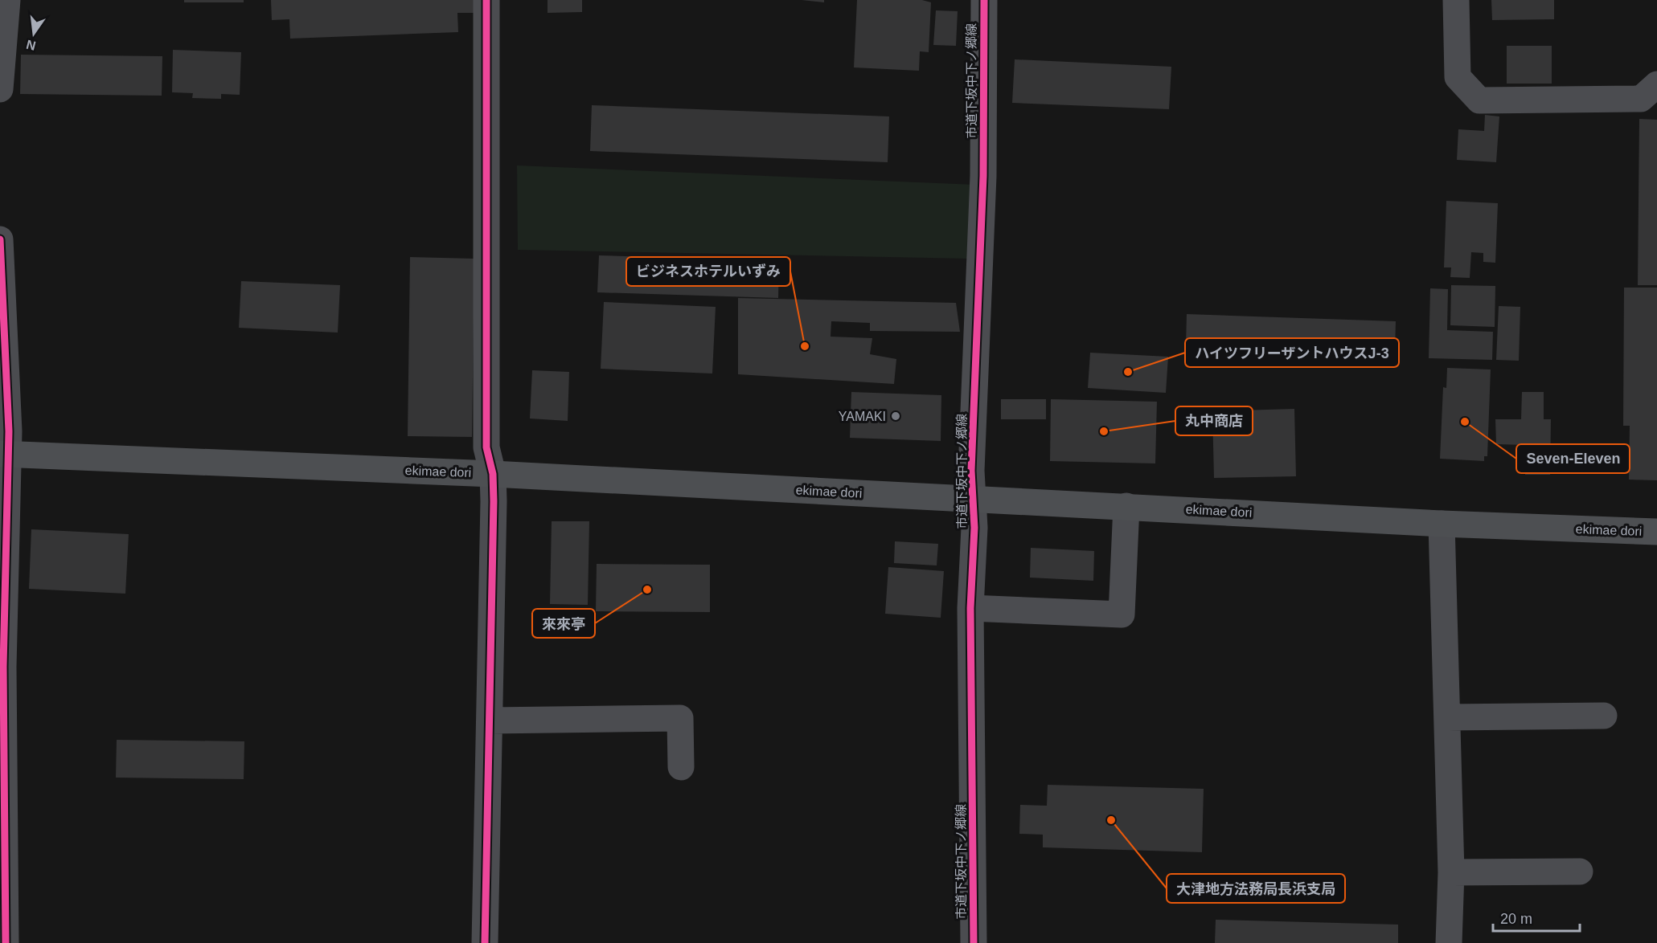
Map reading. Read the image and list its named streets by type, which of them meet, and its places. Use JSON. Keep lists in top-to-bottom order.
{
  "streets": {
    "main road": ["ekimae dori"],
    "street": ["市道下坂中下ノ郷線"]
  },
  "crossings": [
    ["市道下坂中下ノ郷線", "ekimae dori"]
  ],
  "places": [
    "ビジネスホテルいずみ",
    "ハイツフリーザントハウスJ-3",
    "YAMAKI",
    "Seven-Eleven",
    "丸中商店",
    "來來亭",
    "大津地方法務局長浜支局"
  ],
  "scale_bar": "20 m",
  "north": "bottom"
}
